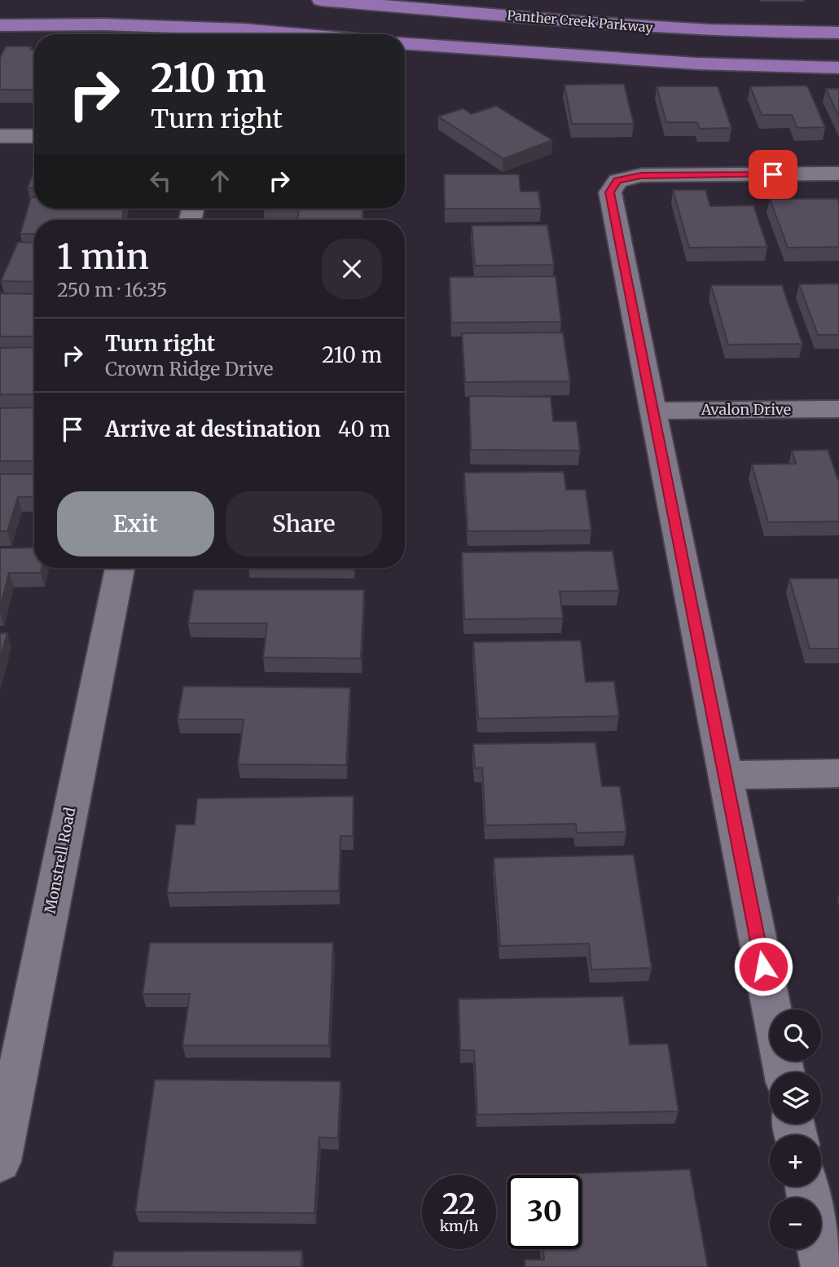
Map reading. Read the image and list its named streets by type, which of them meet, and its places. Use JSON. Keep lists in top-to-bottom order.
{
  "streets": {
    "main road": ["Panther Creek Parkway"],
    "street": ["Avalon Drive", "Monstrell Road"]
  },
  "page": {
    "turn": ["210 m", "Turn right"],
    "heading": ["1 min", "250 m · 16:35"],
    "list": [
      {
        "name": "Turn right",
        "note": "Crown Ridge Drive",
        "value": "210 m"
      },
      {
        "name": "Arrive at destination",
        "value": "40 m"
      }
    ],
    "buttons": ["Exit", "Share"],
    "map_buttons": ["+", "−"],
    "speed": "22 km/h",
    "limit": "30"
  }
}
